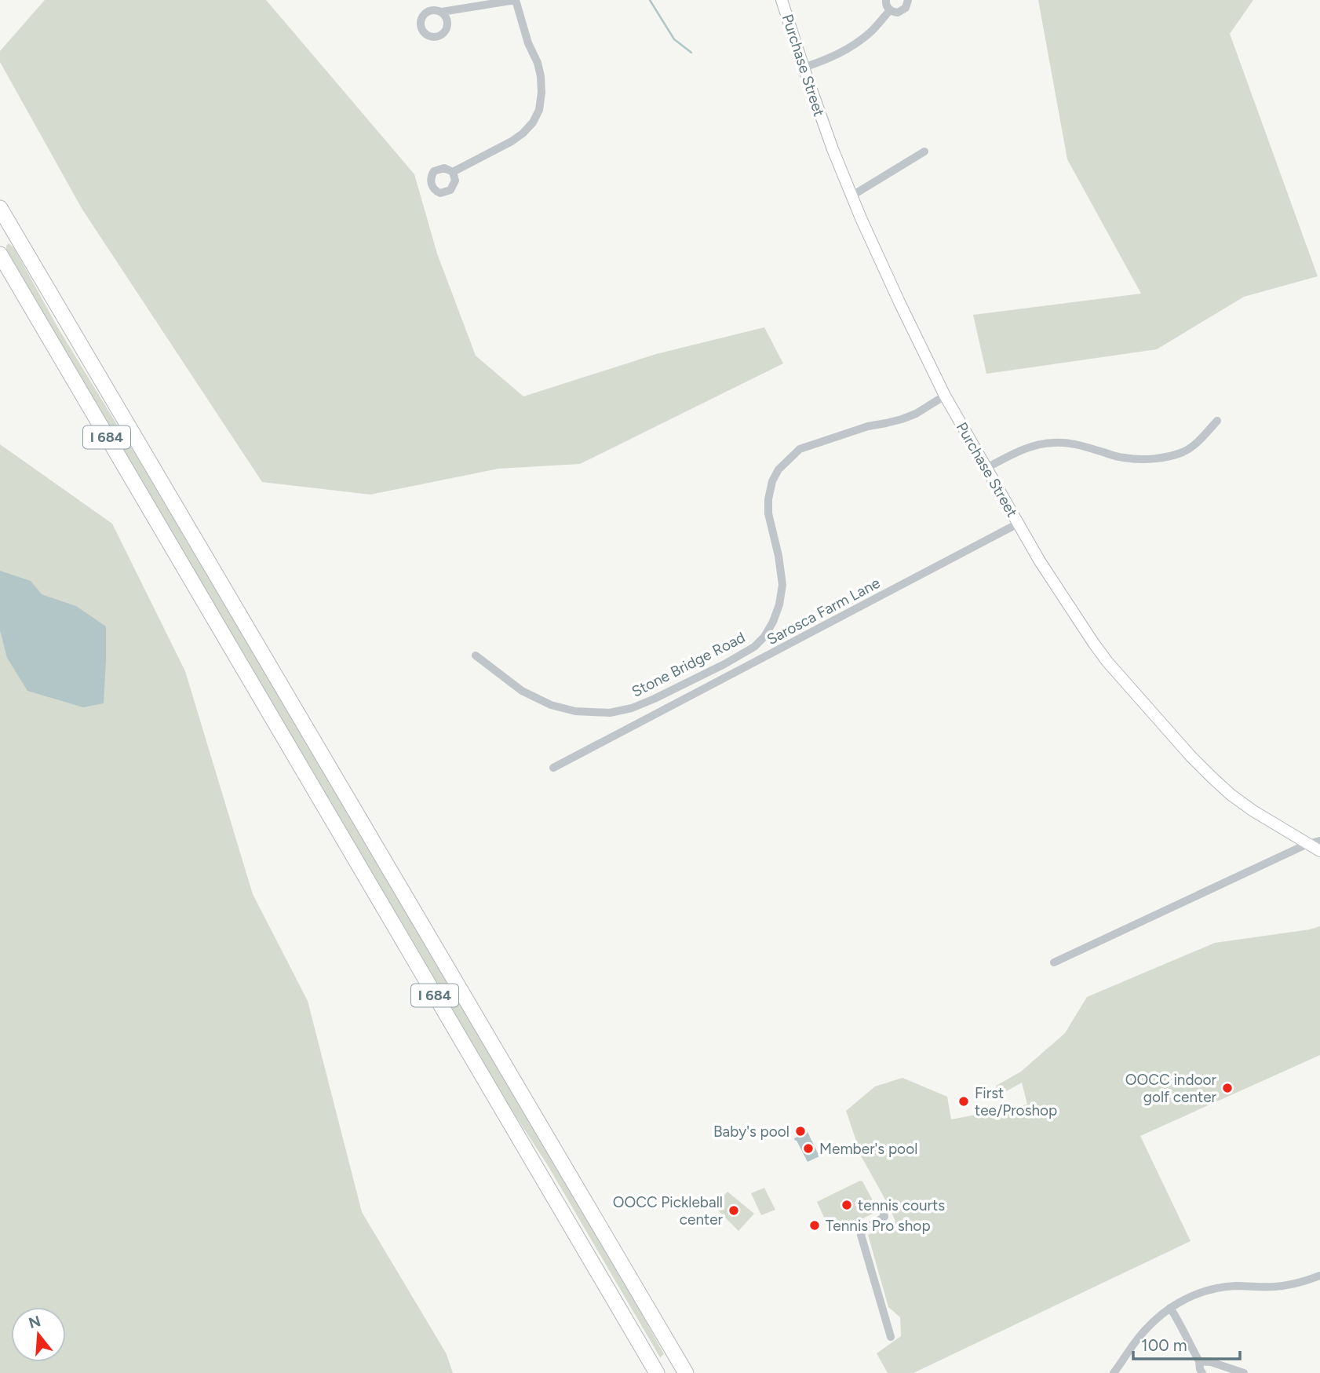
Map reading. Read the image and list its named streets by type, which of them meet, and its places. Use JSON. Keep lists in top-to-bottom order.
{
  "streets": {
    "highway": ["I 684"],
    "main road": ["Purchase Street"],
    "street": ["Sarosca Farm Lane", "Stone Bridge Road"]
  },
  "crossings": [
    ["Purchase Street", "Sarosca Farm Lane"],
    ["Purchase Street", "Stone Bridge Road"]
  ],
  "places": [
    "OOCC indoor golf center",
    "First tee/Proshop",
    "Baby's pool",
    "Member's pool",
    "tennis courts",
    "OOCC Pickleball center",
    "Tennis Pro shop"
  ],
  "scale_bar": "100 m",
  "north": "top"
}
